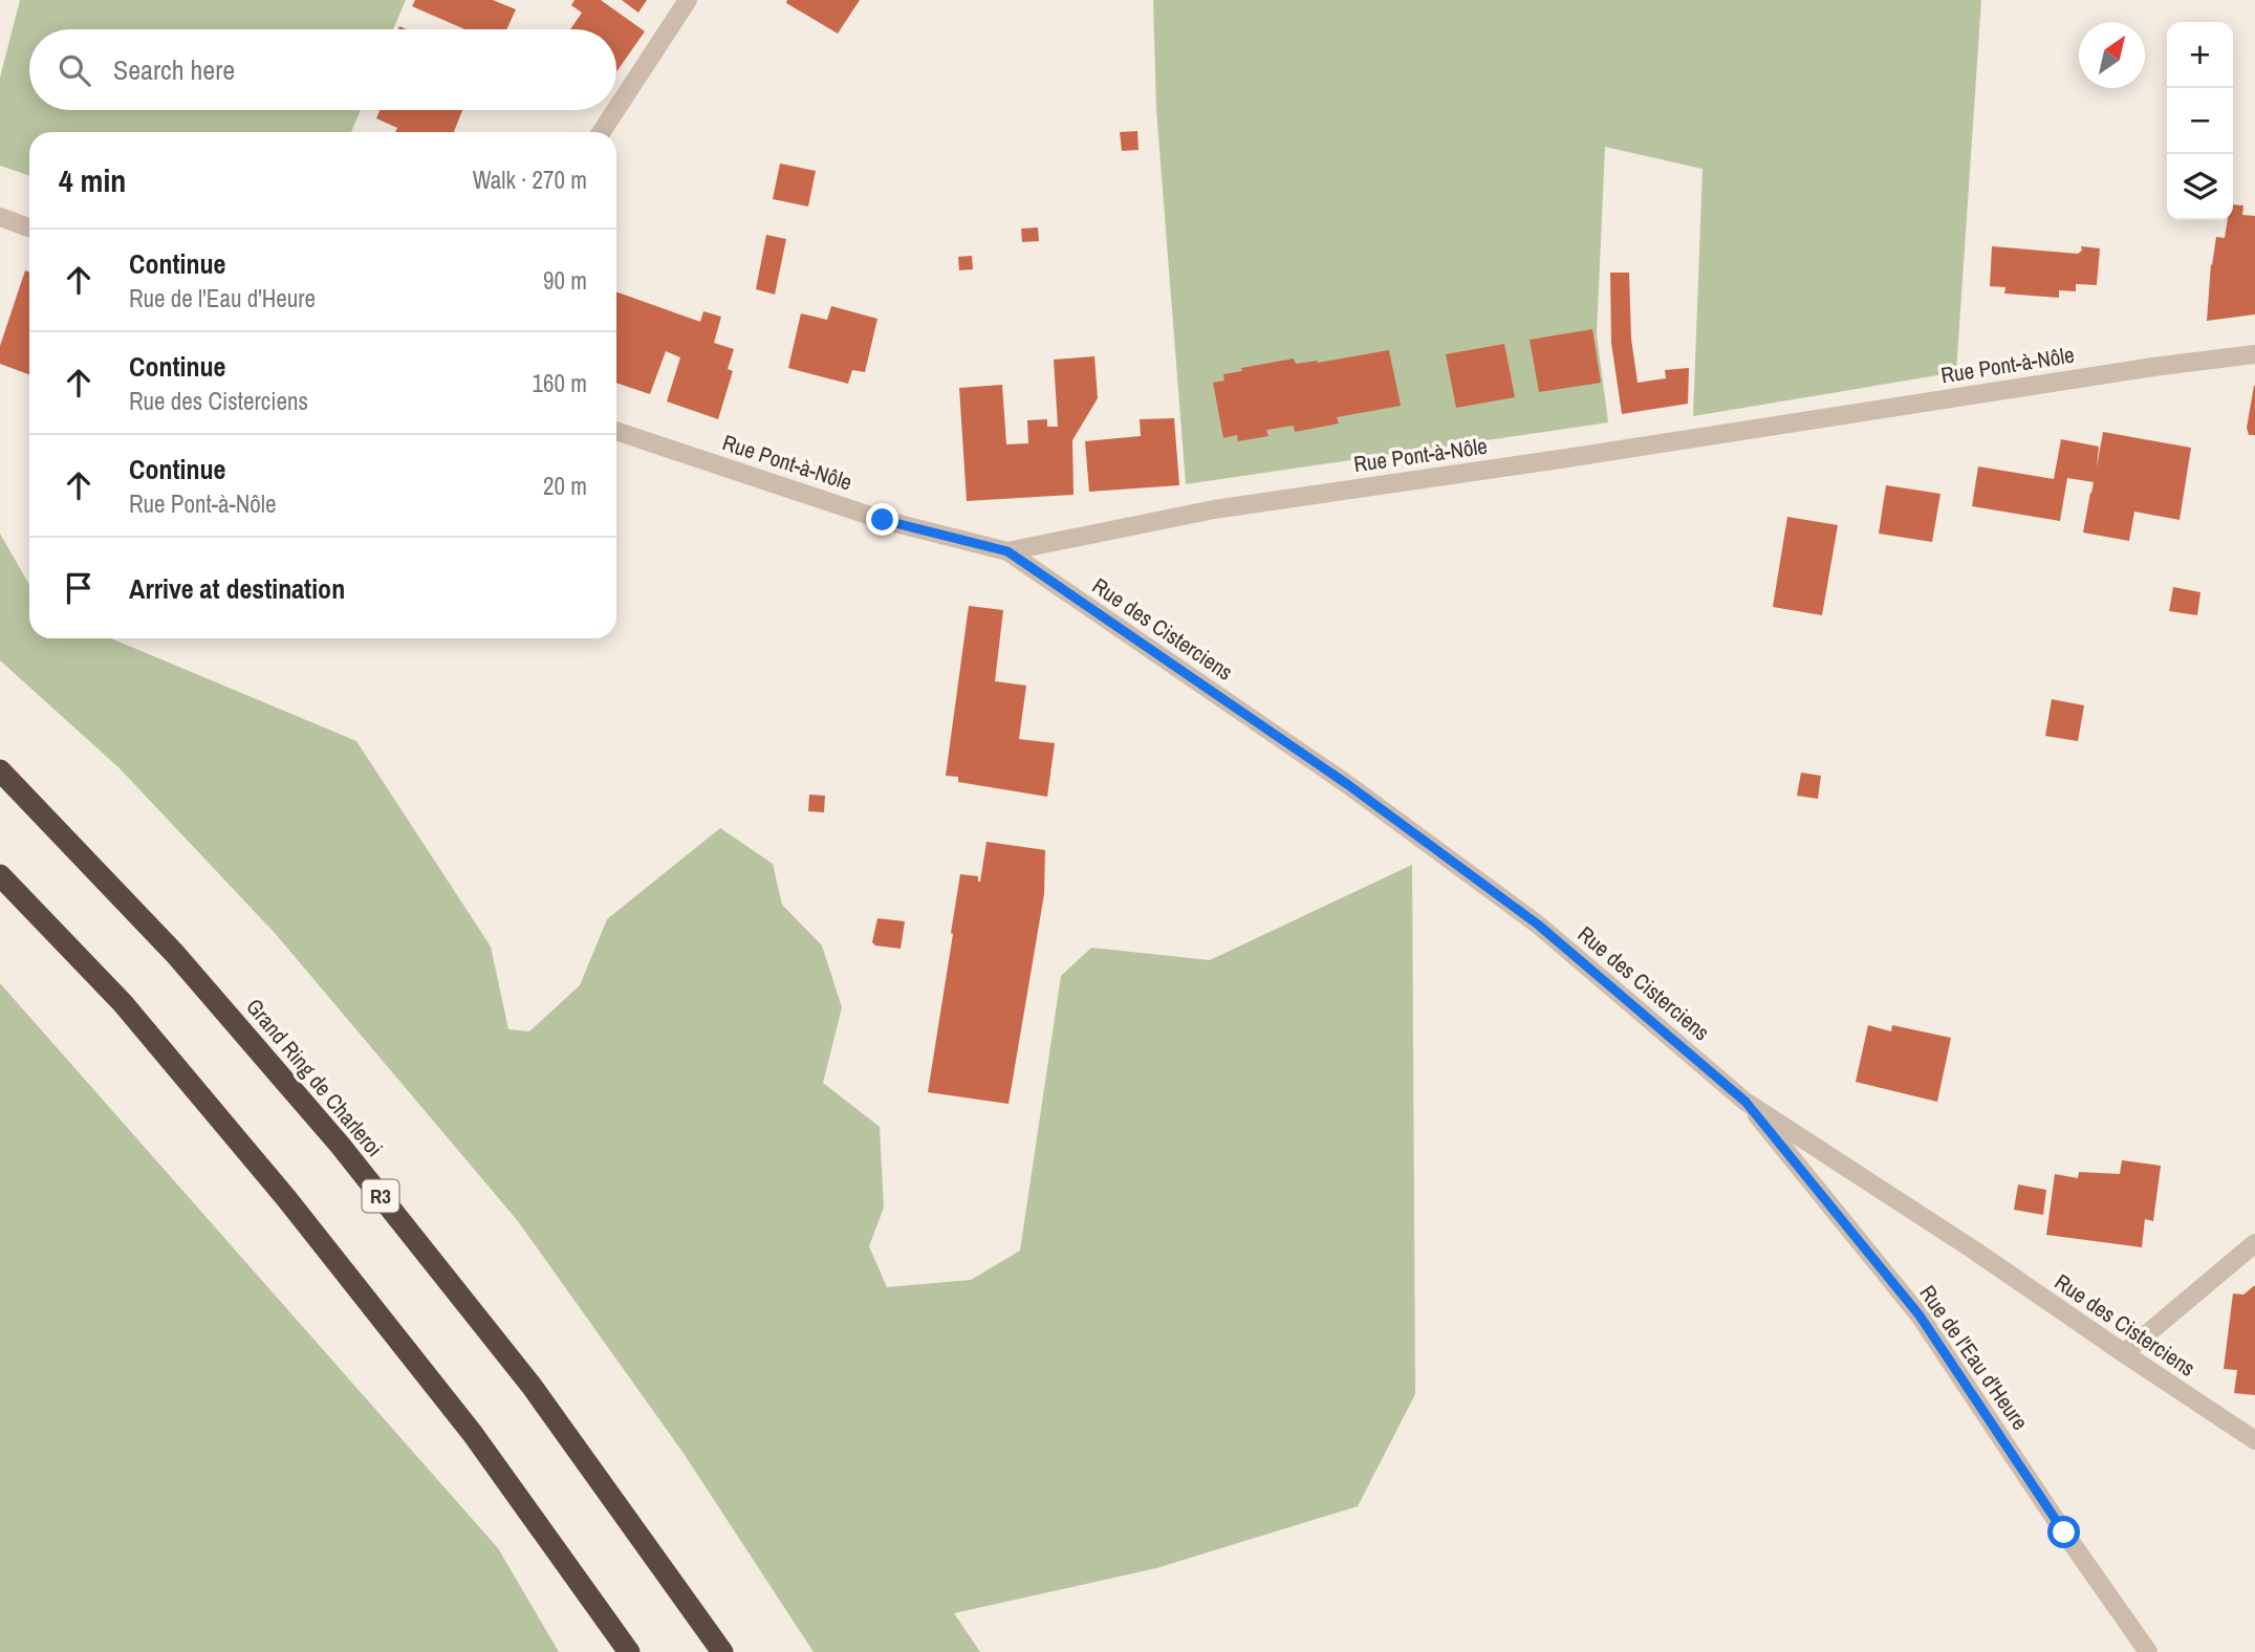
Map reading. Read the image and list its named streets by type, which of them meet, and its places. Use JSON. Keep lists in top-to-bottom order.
{
  "streets": {
    "highway": ["Grand Ring de Charleroi", "R3"],
    "street": ["Rue Pont-à-Nôle", "Rue des Cisterciens", "Rue de l'Eau d'Heure"]
  },
  "crossings": [
    ["Rue Pont-à-Nôle", "Rue des Cisterciens"],
    ["Rue des Cisterciens", "Rue de l'Eau d'Heure"]
  ],
  "north": "top right",
  "page": {
    "map_buttons": ["+", "−"],
    "search": "Search here",
    "heading": ["4 min", "Walk · 270 m"],
    "list": [
      ["Continue", "Rue de l'Eau d'Heure", "90 m"],
      ["Continue", "Rue des Cisterciens", "160 m"],
      ["Continue", "Rue Pont-à-Nôle", "20 m"],
      "Arrive at destination"
    ]
  }
}
